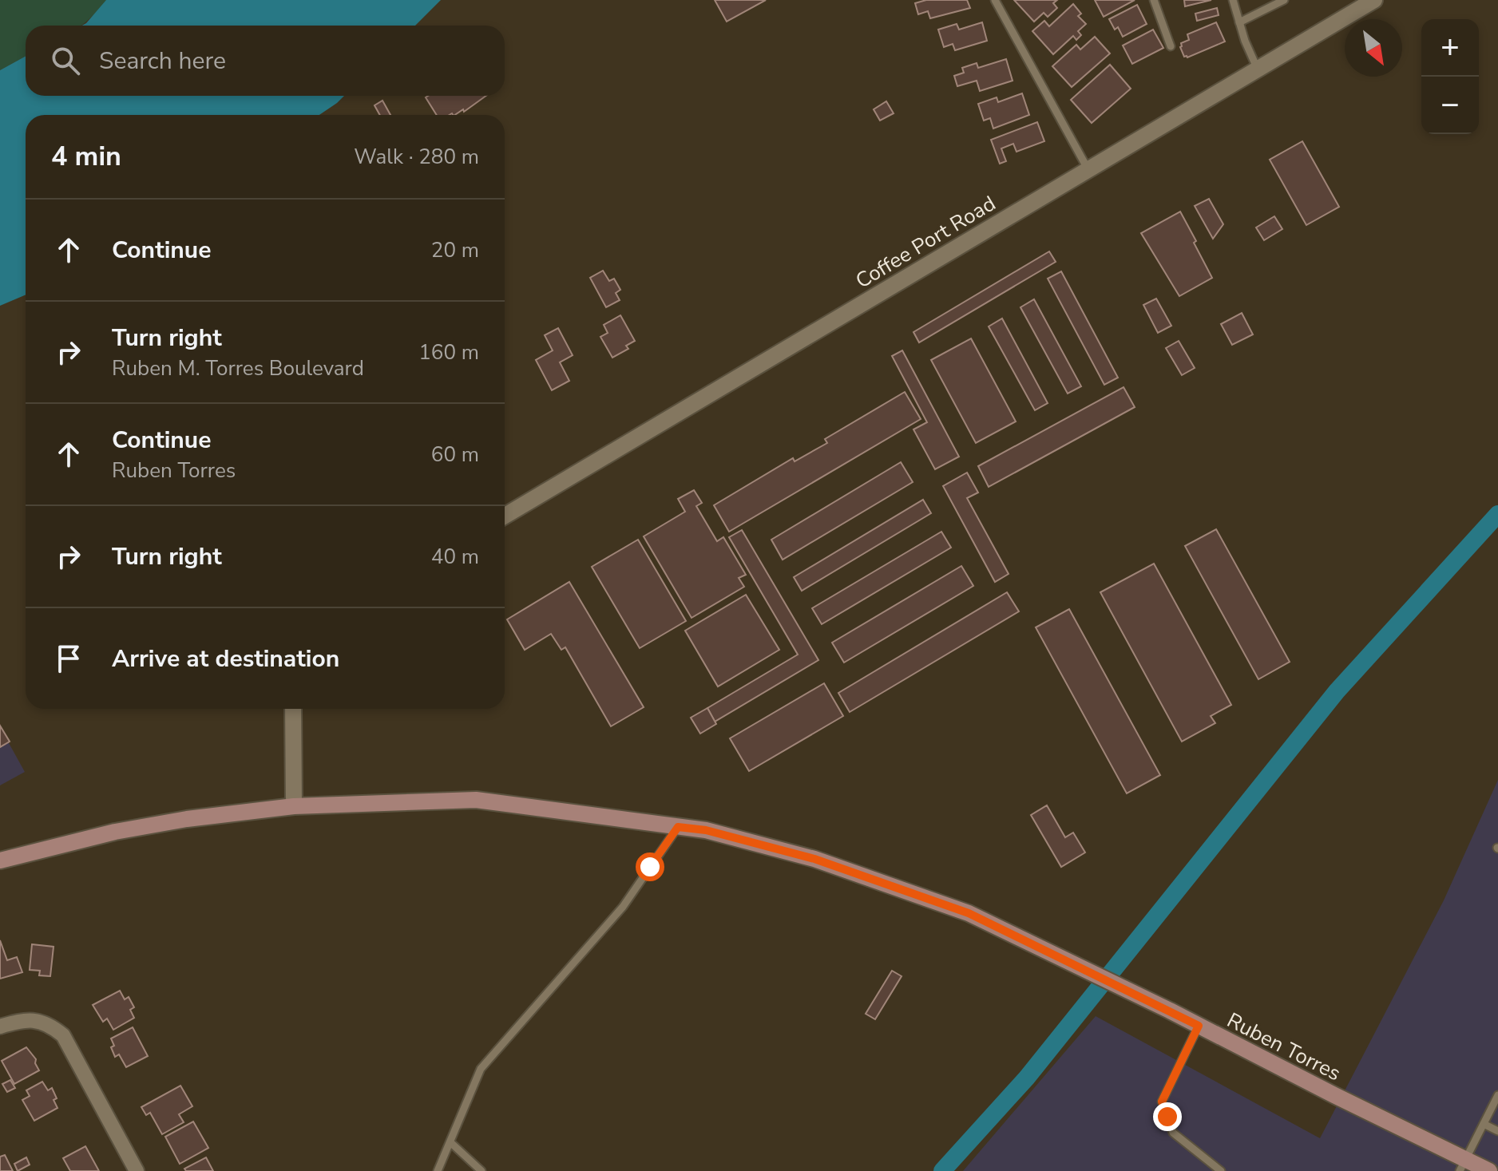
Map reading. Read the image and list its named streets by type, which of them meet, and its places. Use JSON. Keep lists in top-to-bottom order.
{
  "streets": {
    "main road": ["Ruben Torres"],
    "street": ["Coffee Port Road"]
  },
  "north": "bottom right",
  "page": {
    "map_buttons": ["+", "−"],
    "search": "Search here",
    "heading": ["4 min", "Walk · 280 m"],
    "list": [
      ["Continue", "20 m"],
      ["Turn right", "Ruben M. Torres Boulevard", "160 m"],
      ["Continue", "Ruben Torres", "60 m"],
      ["Turn right", "40 m"],
      "Arrive at destination"
    ]
  }
}
